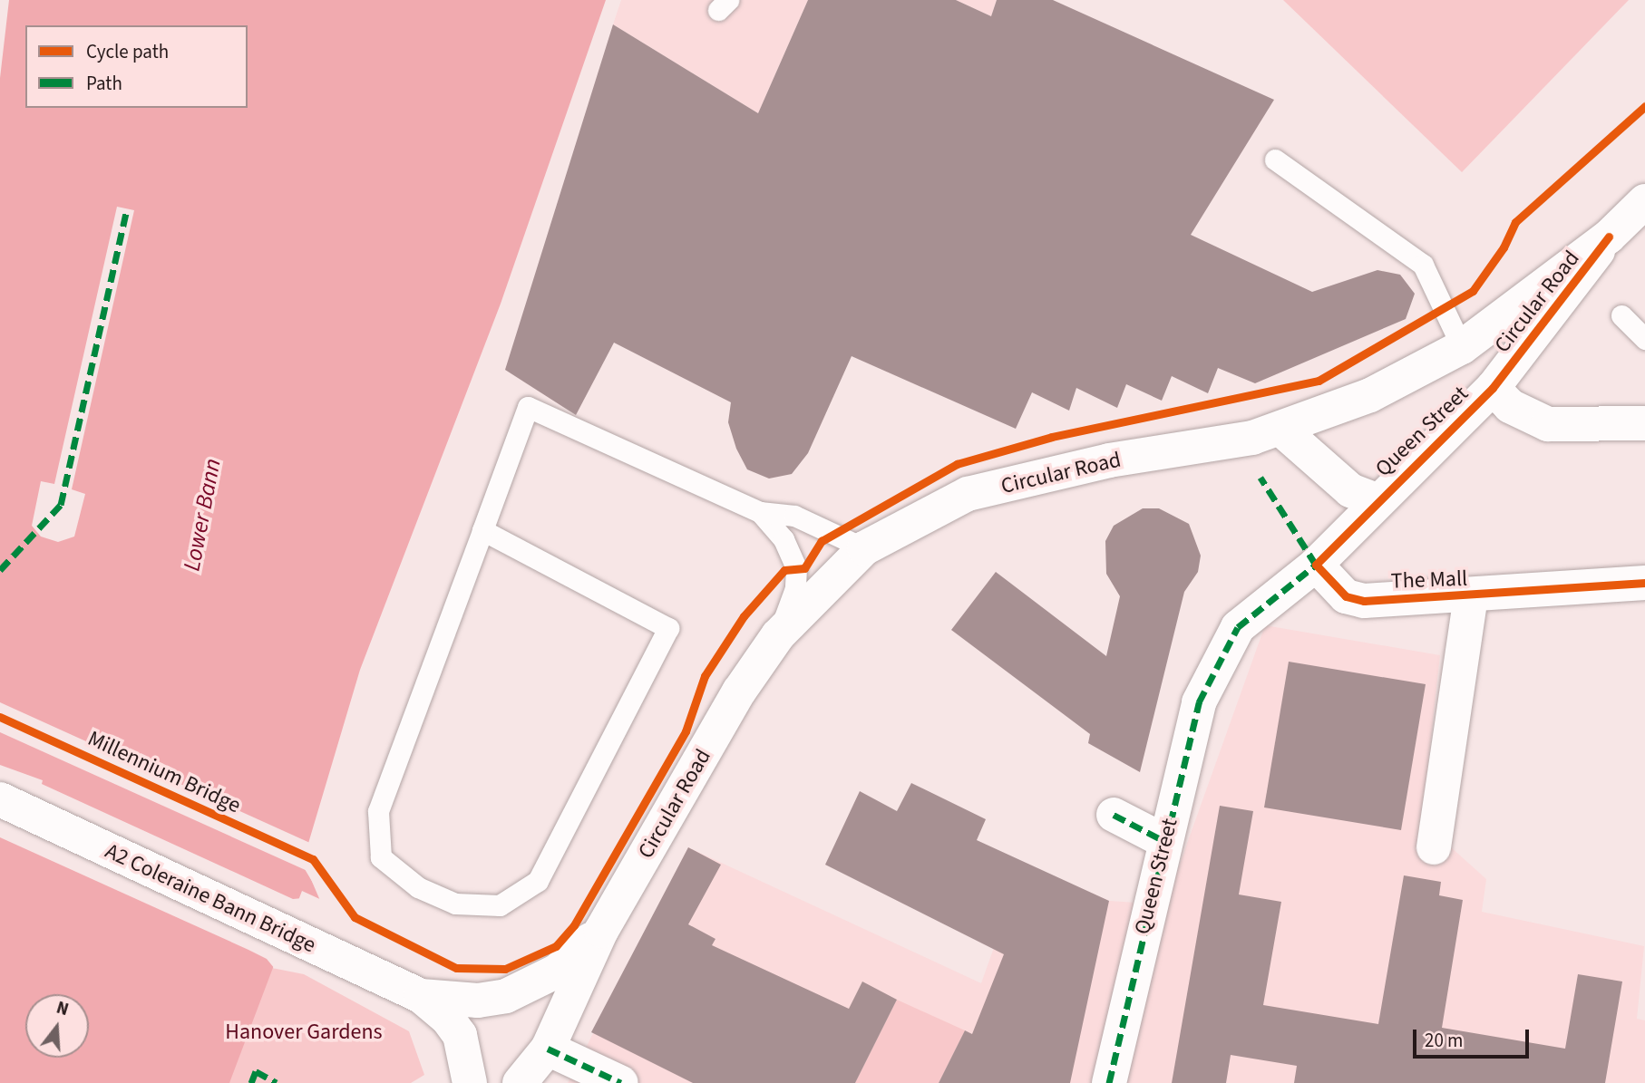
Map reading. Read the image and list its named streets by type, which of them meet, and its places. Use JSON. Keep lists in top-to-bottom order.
{
  "streets": {
    "main road": [
      "Circular Road",
      "Queen Street",
      "The Mall",
      "A2 Coleraine Bann Bridge"
    ],
    "cycle path": ["Millennium Bridge"]
  },
  "crossings": [
    ["Circular Road", "Queen Street"],
    ["Queen Street", "The Mall"]
  ],
  "water": ["Lower Bann"],
  "parks": ["Hanover Gardens"],
  "legend": ["Cycle path", "Path"],
  "scale_bar": "20 m",
  "north": "top"
}
